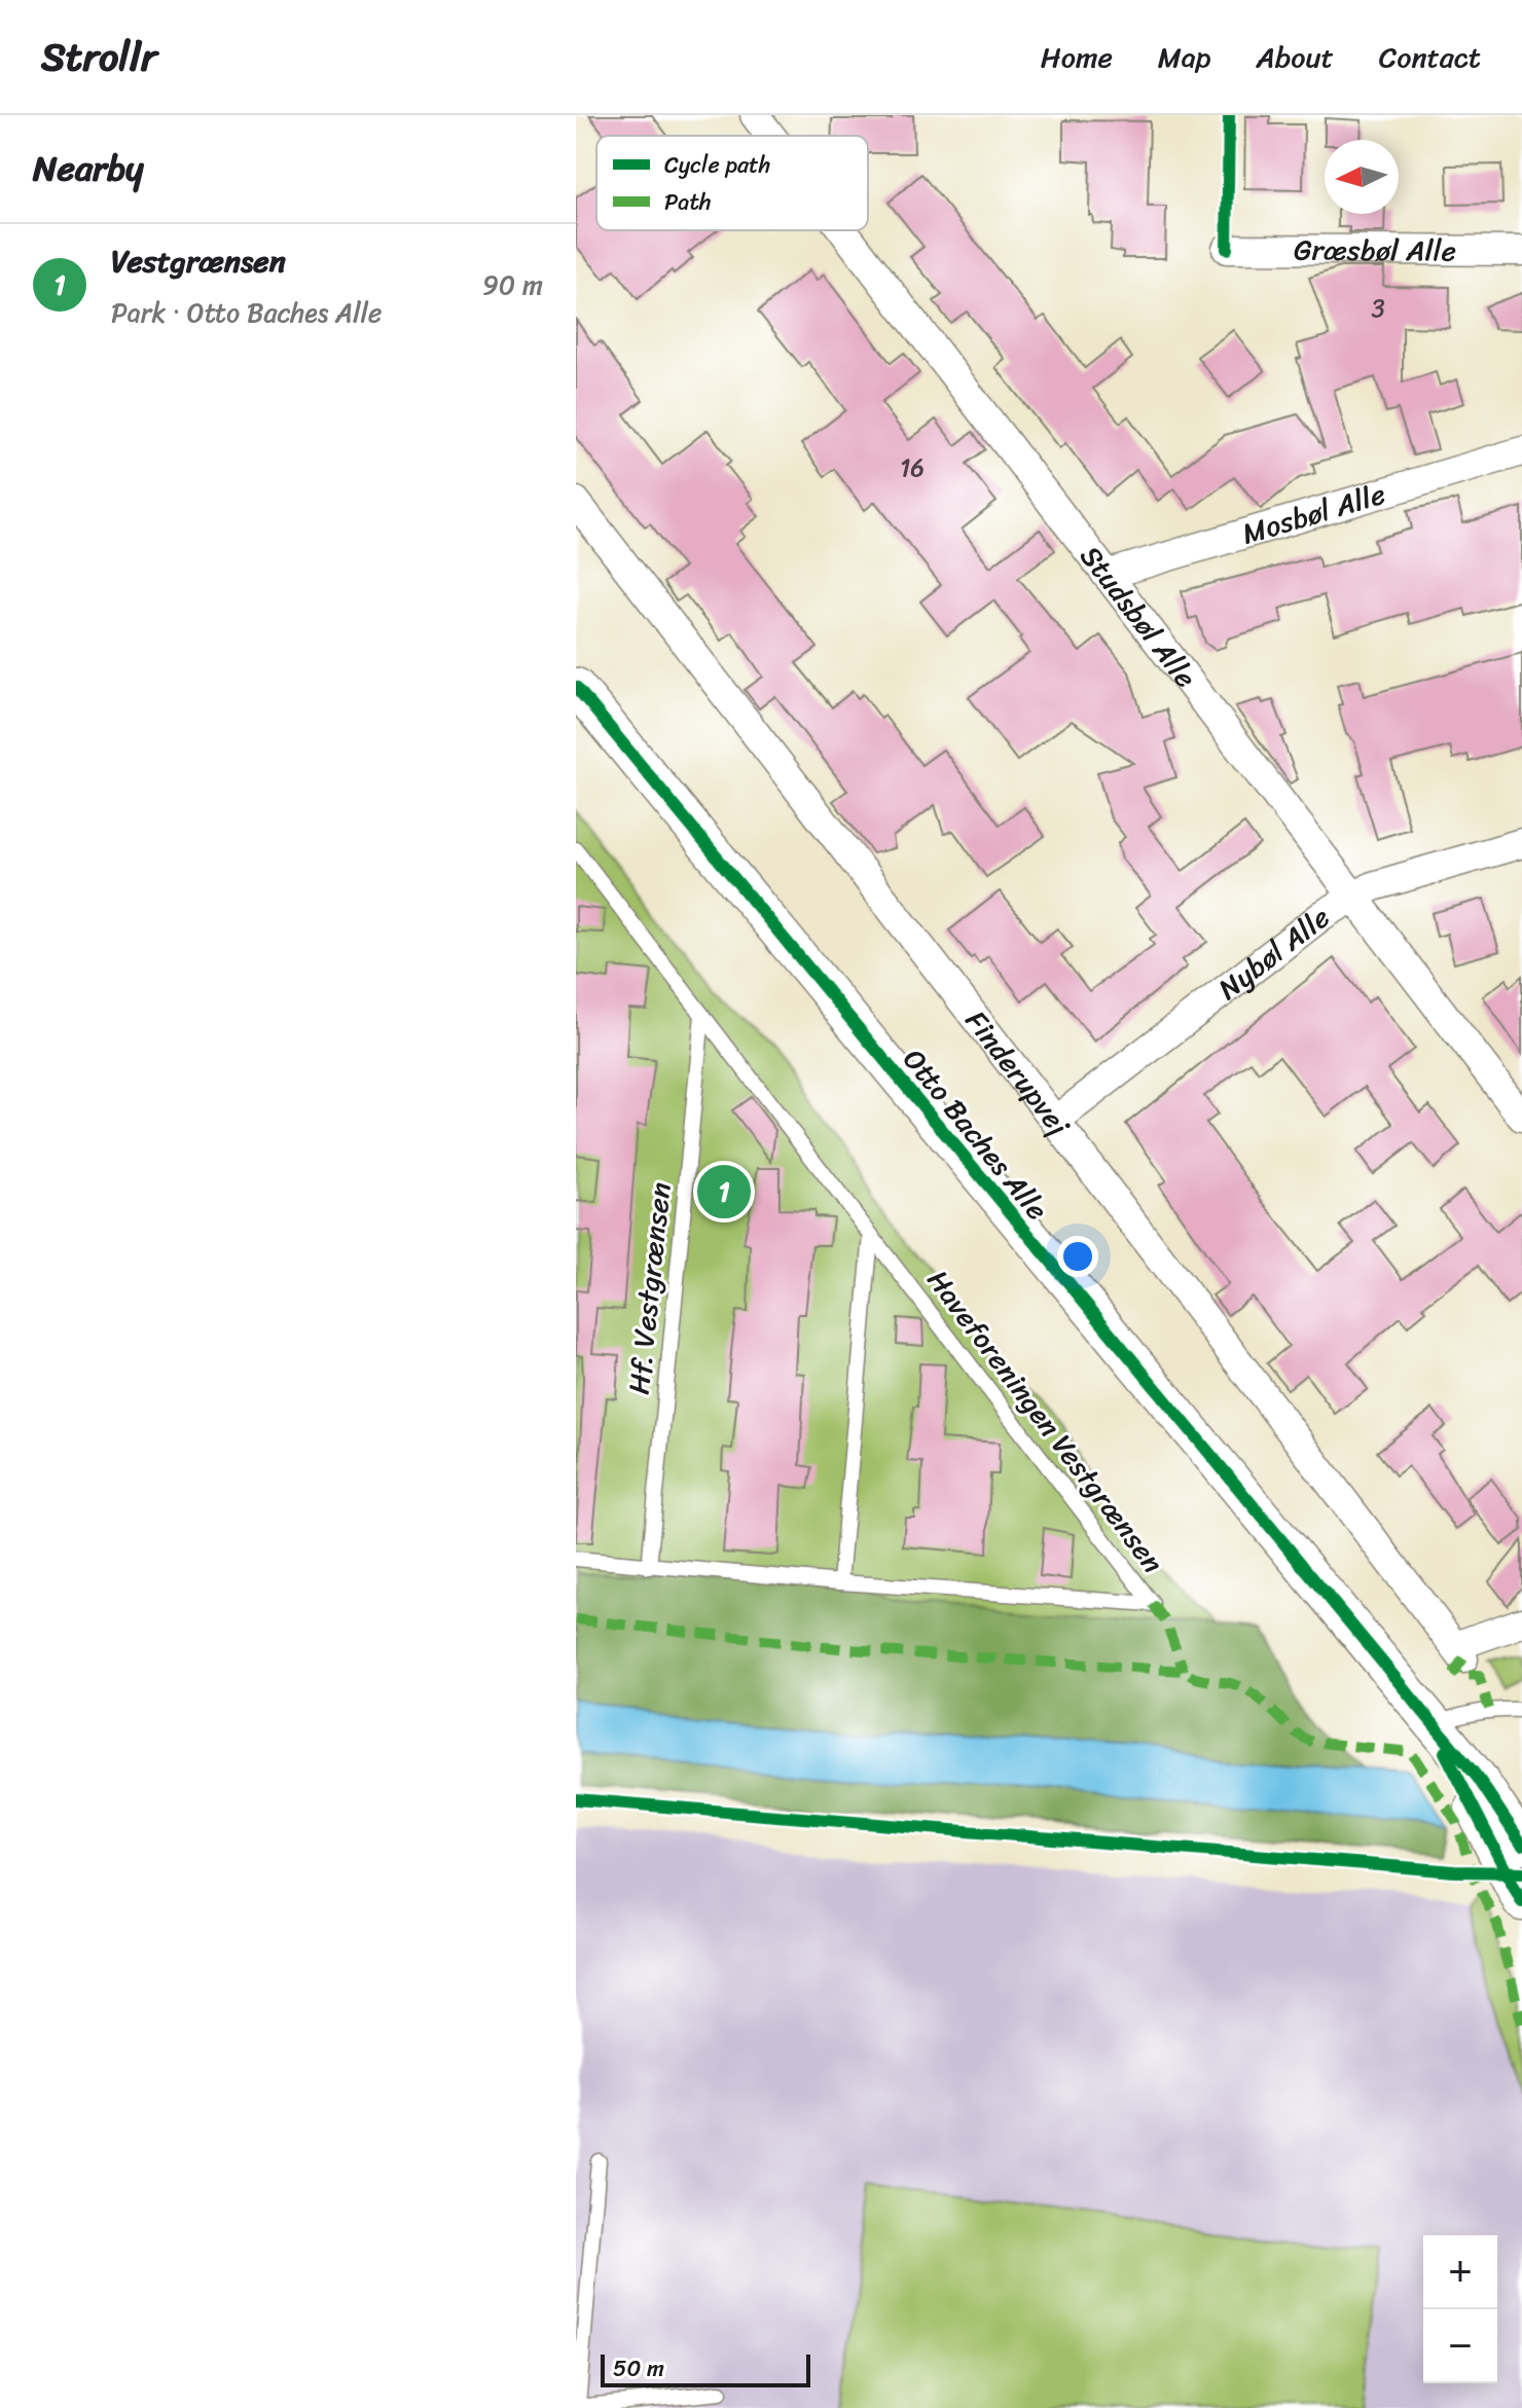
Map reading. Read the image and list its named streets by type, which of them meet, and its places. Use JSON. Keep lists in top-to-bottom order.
{
  "streets": {
    "street": [
      "Græsbøl Alle",
      "Mosbøl Alle",
      "Studsbøl Alle",
      "Nybøl Alle",
      "Finderupvej",
      "Otto Baches Alle"
    ],
    "lane": ["Hf. Vestgrænsen", "Haveforeningen Vestgrænsen"]
  },
  "crossings": [
    ["Mosbøl Alle", "Studsbøl Alle"],
    ["Studsbøl Alle", "Nybøl Alle"],
    ["Nybøl Alle", "Finderupvej"],
    ["Hf. Vestgrænsen", "Haveforeningen Vestgrænsen"]
  ],
  "house_numbers": ["3", "16"],
  "legend": ["Cycle path", "Path"],
  "scale_bar": "50 m",
  "north": "left",
  "page": {
    "header": "Strollr",
    "nav": [
      "Home",
      "Map",
      "About",
      "Contact"
    ],
    "heading": "Nearby",
    "list": [
      {
        "mark": "1",
        "name": "Vestgrænsen",
        "note": "Park · Otto Baches Alle",
        "value": "90 m"
      }
    ],
    "pins": "1",
    "map_buttons": ["+", "−"],
    "scale": "50 m"
  }
}
